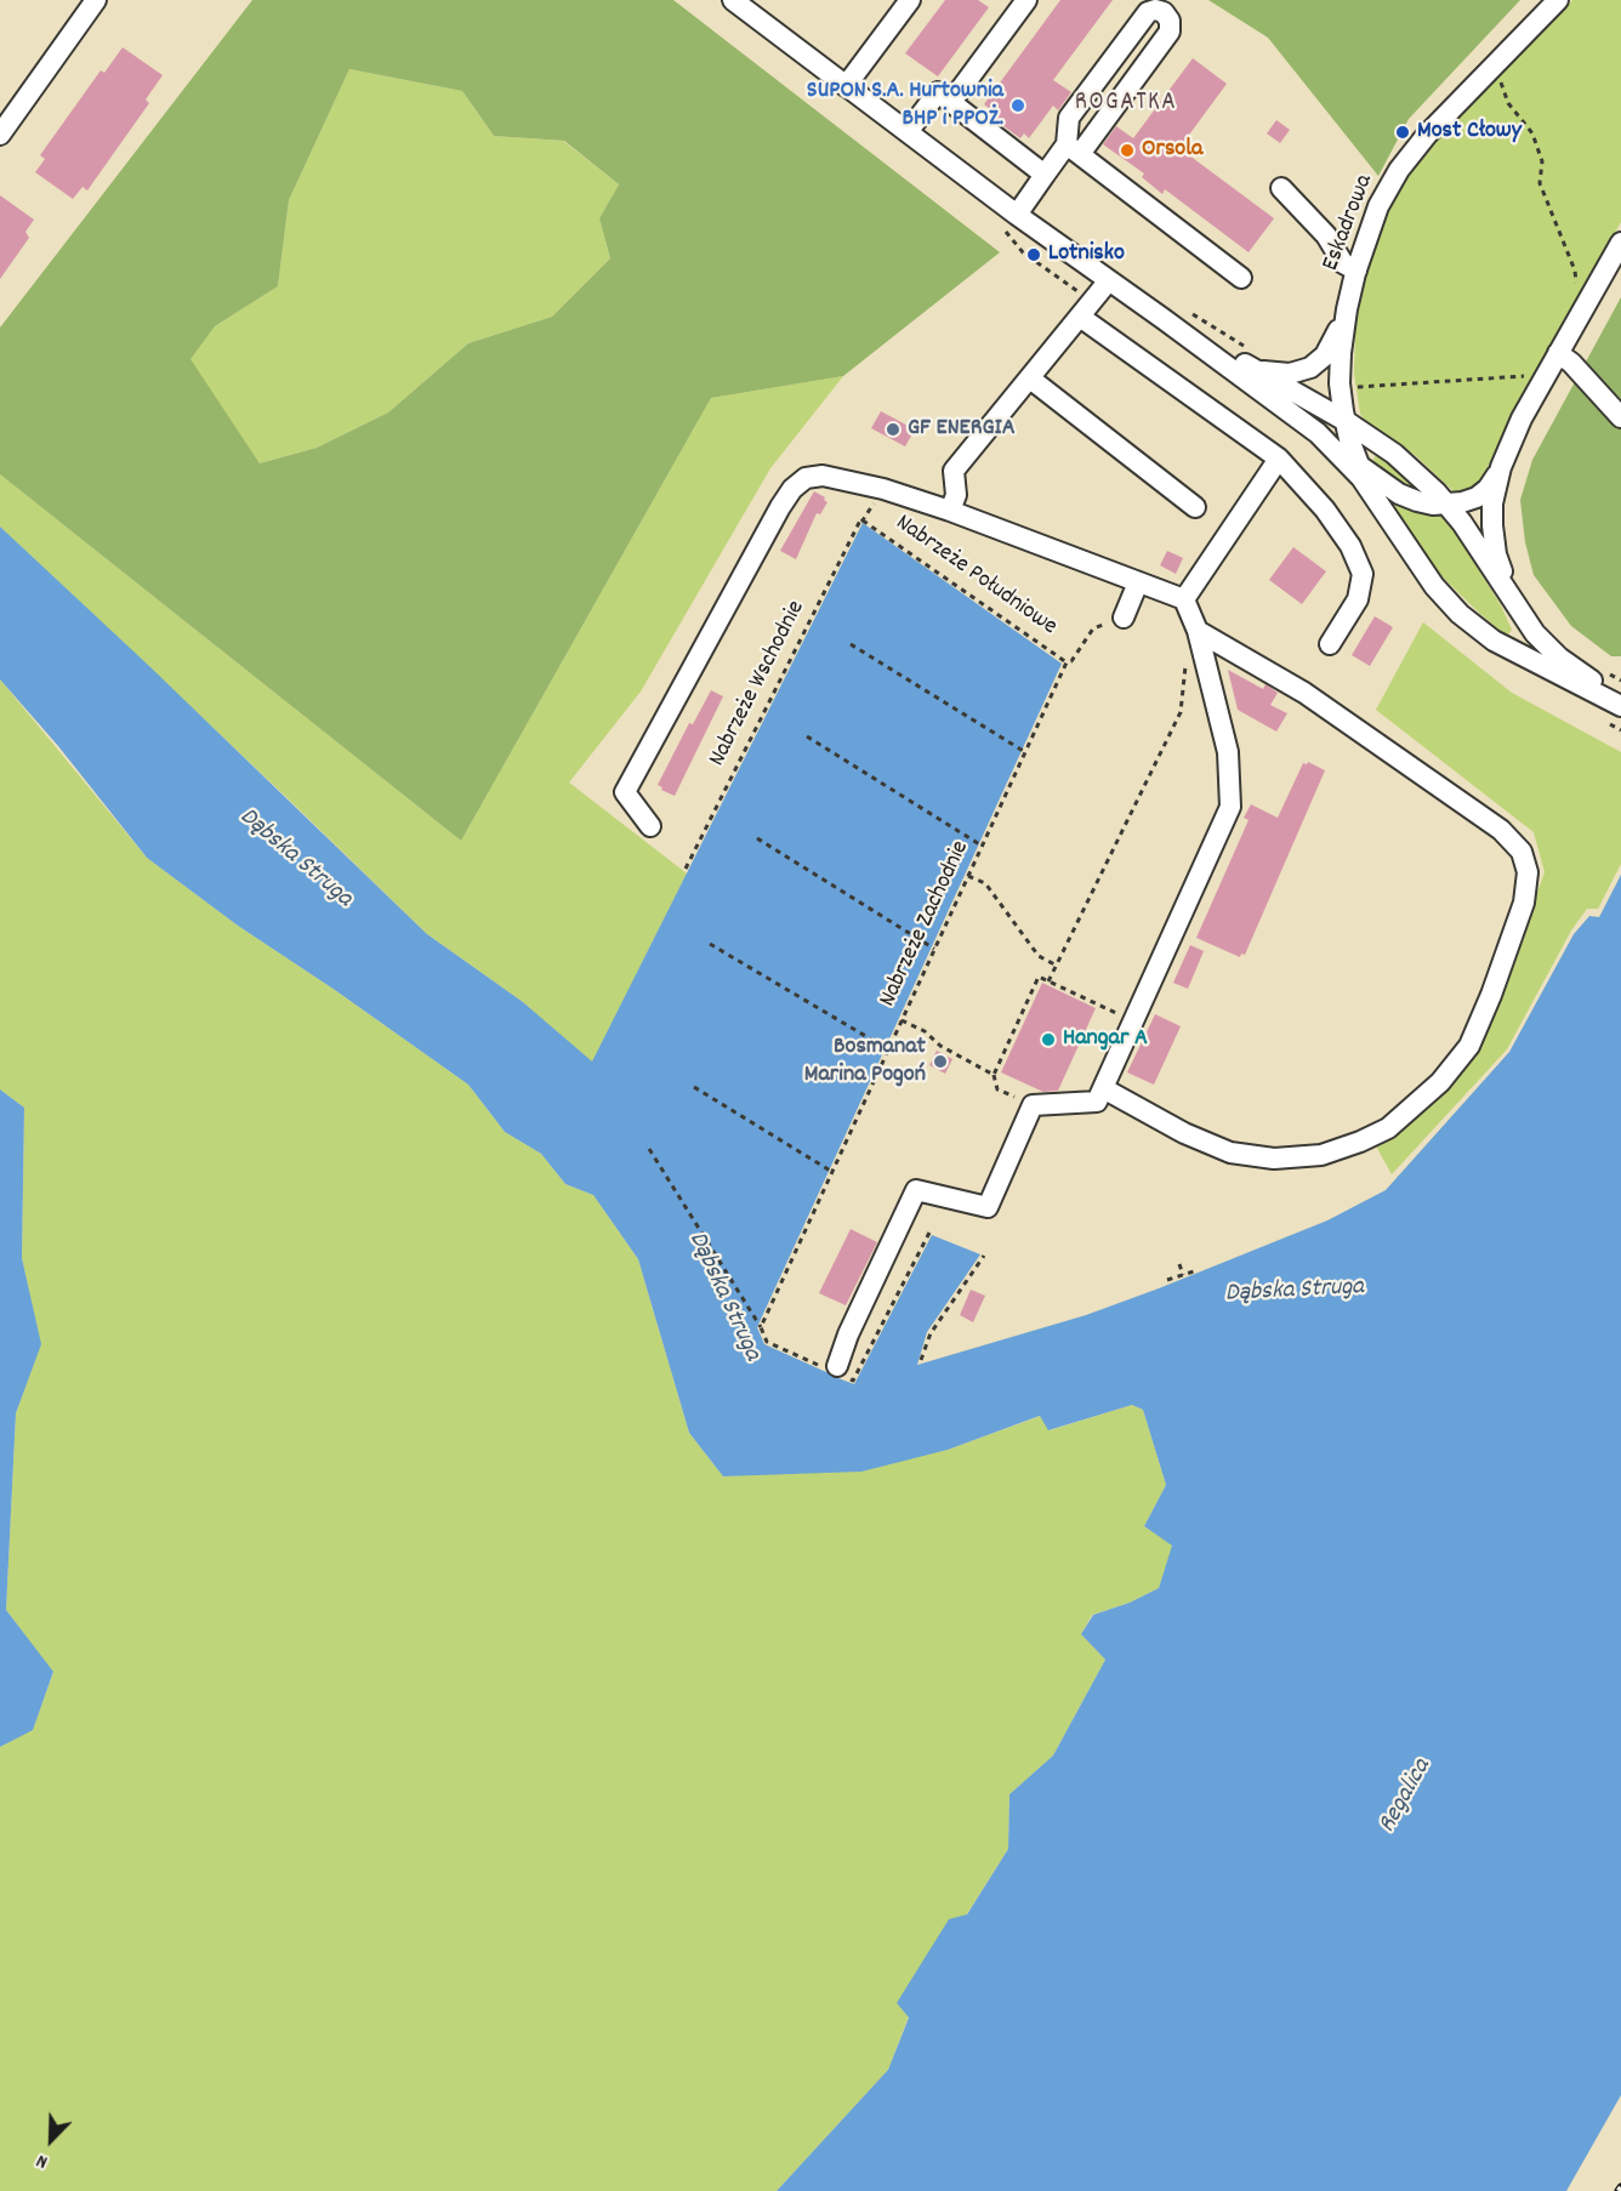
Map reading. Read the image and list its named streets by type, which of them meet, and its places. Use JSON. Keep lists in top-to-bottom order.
{
  "streets": {
    "street": ["Eskadrowa"],
    "path": ["Nabrzeże Południowe", "Nabrzeże Wschodnie", "Nabrzeże Zachodnie"]
  },
  "crossings": [
    ["Nabrzeże Południowe", "Nabrzeże Wschodnie"],
    ["Nabrzeże Południowe", "Nabrzeże Zachodnie"]
  ],
  "districts": ["ROGATKA"],
  "water": ["Dąbska Struga", "Regalica"],
  "places": [
    "SUPON S.A. Hurtownia BHP i PPOŻ.",
    "Most Cłowy",
    "Orsola",
    "Lotnisko",
    "GF ENERGIA",
    "Hangar A",
    "Bosmanat Marina Pogoń"
  ],
  "north": "bottom left"
}
